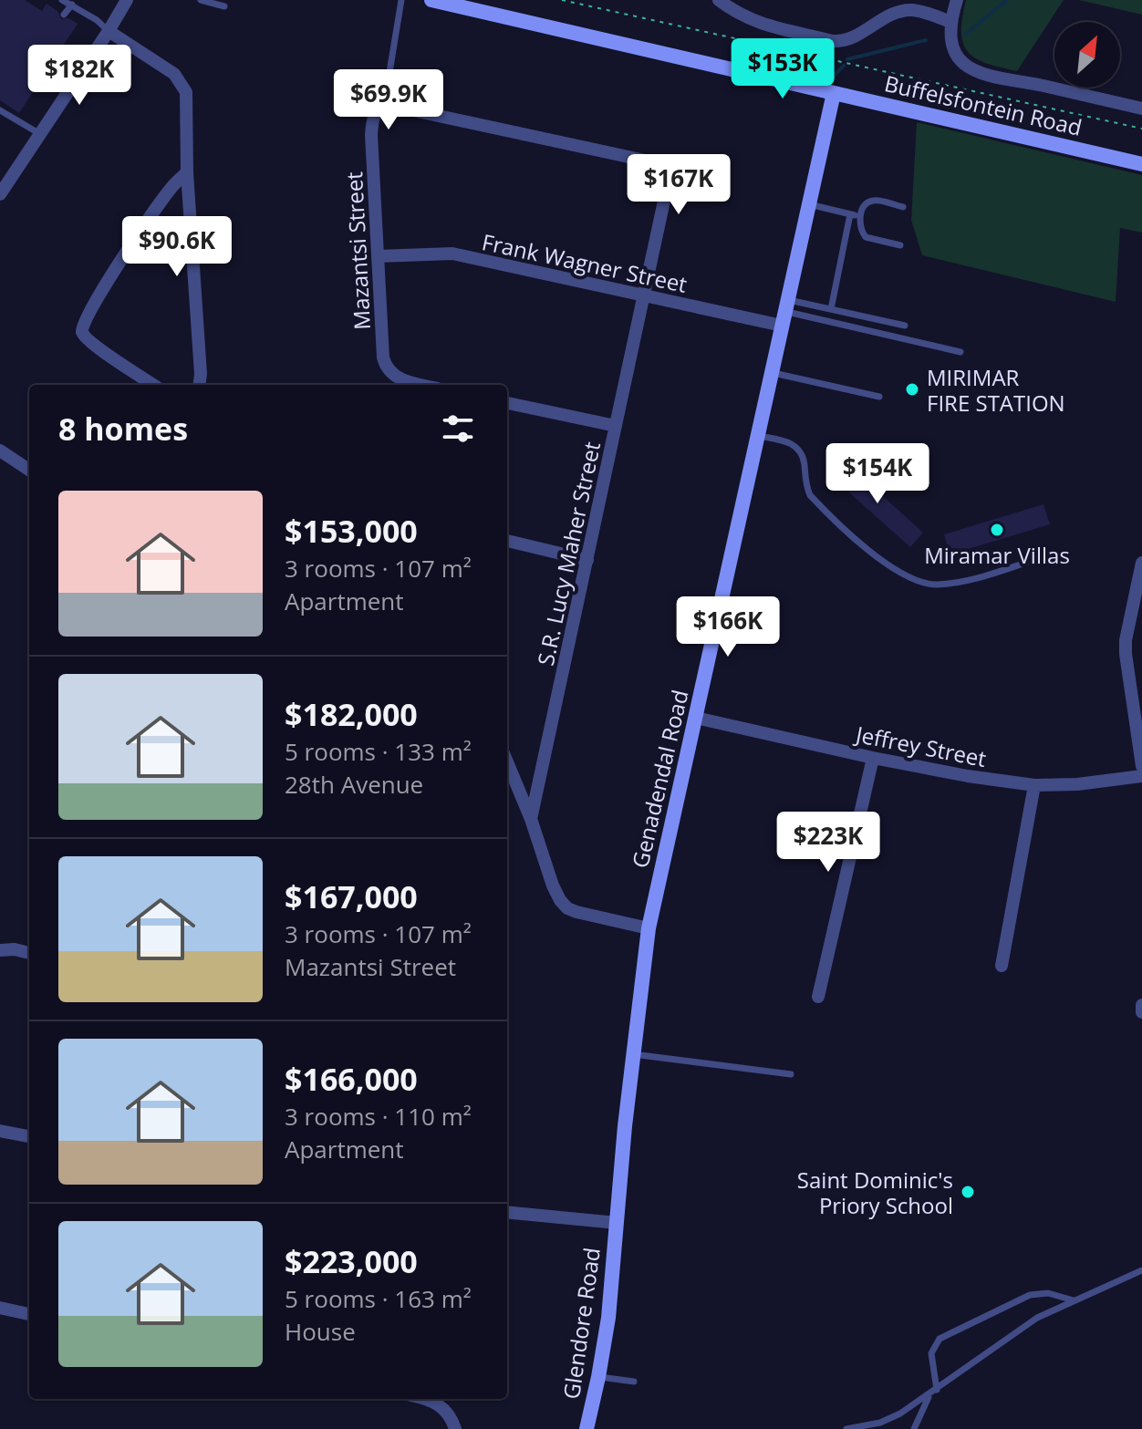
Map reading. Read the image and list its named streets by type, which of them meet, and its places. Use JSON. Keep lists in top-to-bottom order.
{
  "streets": {
    "street": [
      "Buffelsfontein Road",
      "Mazantsi Street",
      "Frank Wagner Street",
      "S.R. Lucy Maher Street",
      "Jeffrey Street",
      "Genadendal Road",
      "Glendore Road"
    ]
  },
  "crossings": [
    ["Buffelsfontein Road", "Genadendal Road"],
    ["Mazantsi Street", "Frank Wagner Street"],
    ["Frank Wagner Street", "S.R. Lucy Maher Street"],
    ["Frank Wagner Street", "Genadendal Road"],
    ["Jeffrey Street", "Genadendal Road"],
    ["Genadendal Road", "Glendore Road"]
  ],
  "places": ["MIRIMAR FIRE STATION", "Miramar Villas", "Saint Dominic's Priory School"],
  "north": "top right",
  "page": {
    "price": [
      "$153K",
      "$182K",
      "$69.9K",
      "$167K",
      "$90.6K",
      "$154K",
      "$166K",
      "$223K"
    ],
    "heading": "8 homes",
    "list": [
      {
        "name": "$153,000",
        "note": "3 rooms · 107 m² · Apartment"
      },
      {
        "name": "$182,000",
        "note": "5 rooms · 133 m² · 28th Avenue"
      },
      {
        "name": "$167,000",
        "note": "3 rooms · 107 m² · Mazantsi Street"
      },
      {
        "name": "$166,000",
        "note": "3 rooms · 110 m² · Apartment"
      },
      {
        "name": "$223,000",
        "note": "5 rooms · 163 m² · House"
      }
    ]
  }
}
